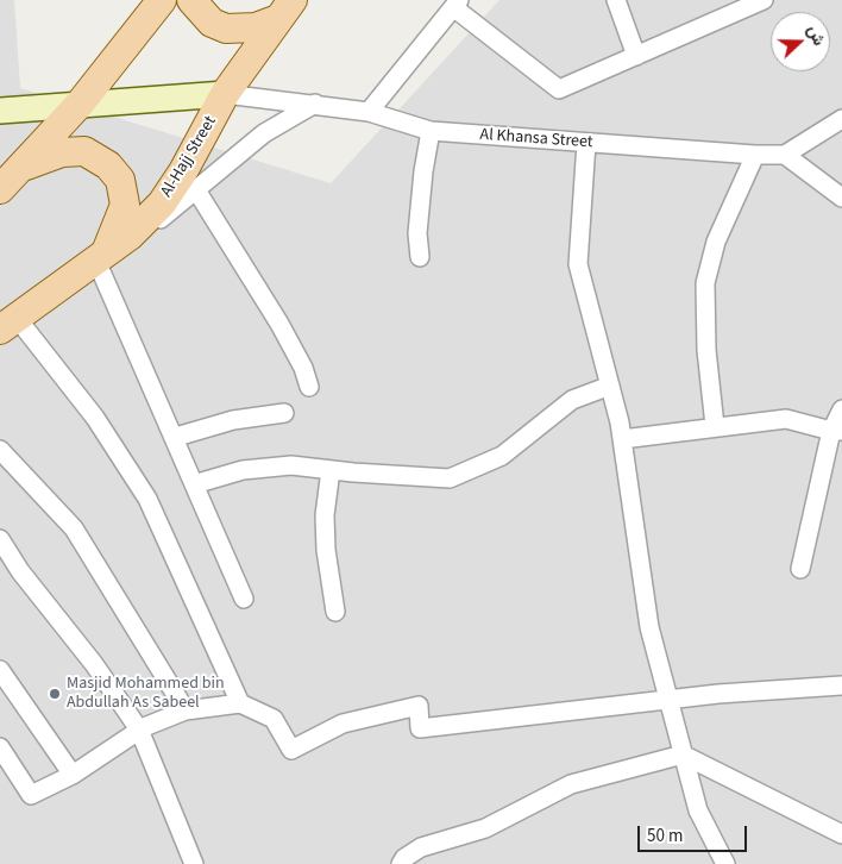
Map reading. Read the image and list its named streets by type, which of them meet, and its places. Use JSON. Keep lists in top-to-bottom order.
{
  "streets": {
    "main road": ["Al-Hajj Street"],
    "street": ["Al Khansa Street"]
  },
  "crossings": [
    ["Al Khansa Street", "Al-Hajj Street"]
  ],
  "places": ["Masjid Mohammed bin Abdullah As Sabeel"],
  "scale_bar": "50 m",
  "north": "right"
}
